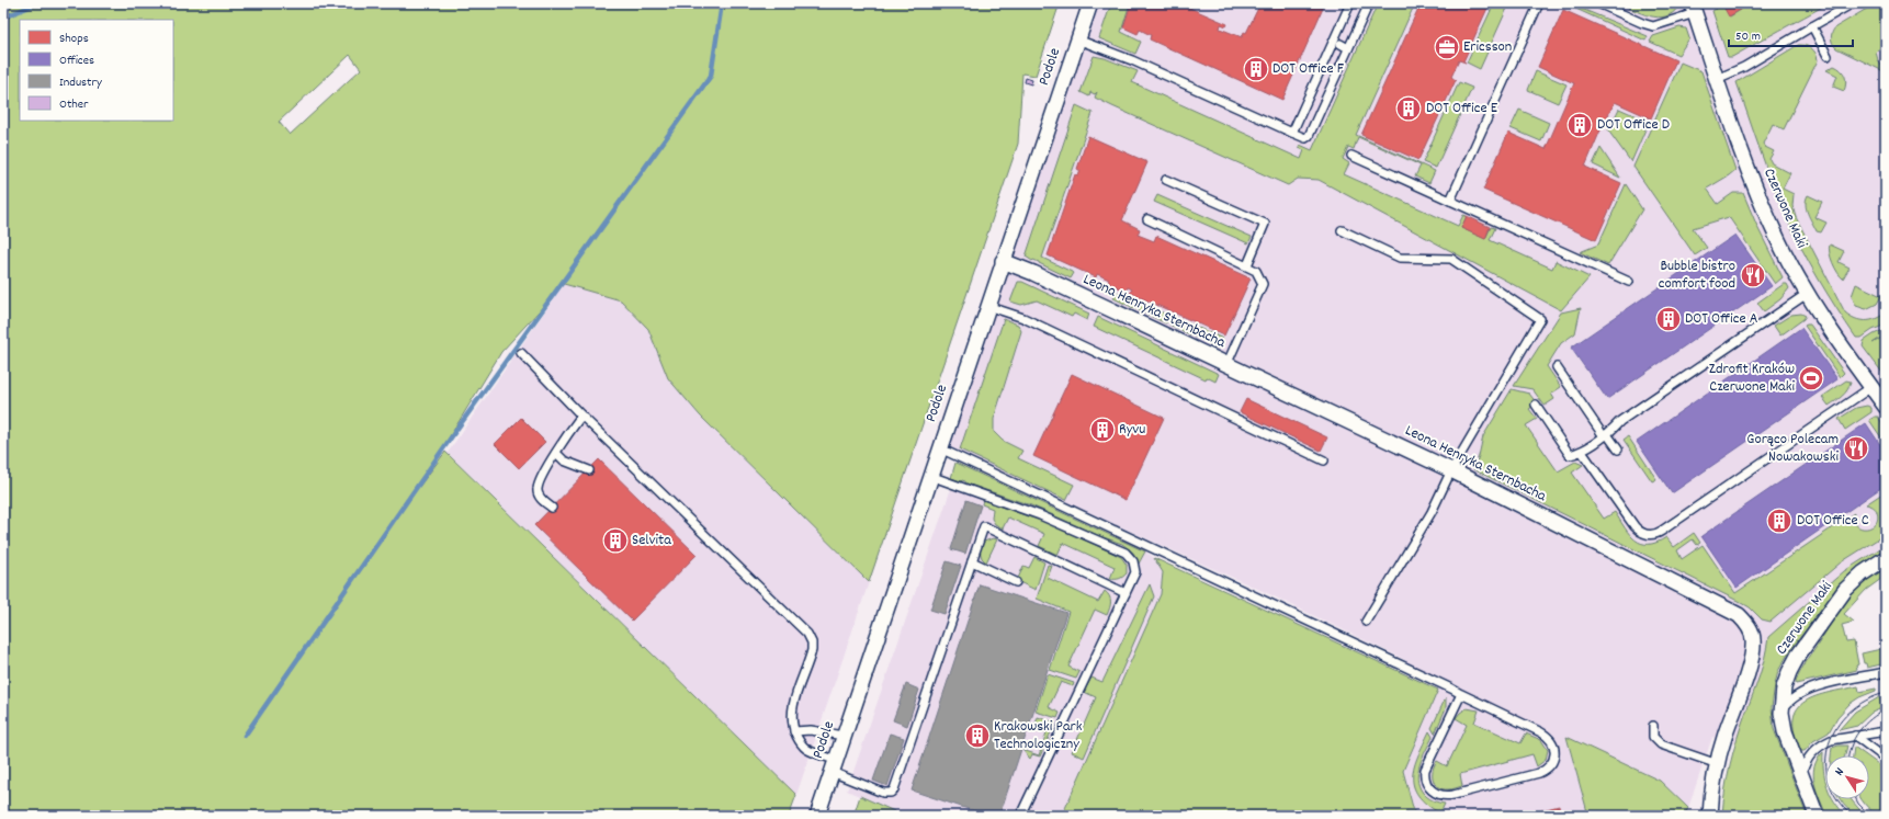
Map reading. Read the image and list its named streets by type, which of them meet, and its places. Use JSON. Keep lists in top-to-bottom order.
{
  "streets": {
    "street": ["Podole", "Czerwone Maki", "Leona Henryka Sternbacha"]
  },
  "crossings": [
    ["Podole", "Leona Henryka Sternbacha"]
  ],
  "places": {
    "office": ["Ericsson"],
    "building": [
      "DOT Office F",
      "DOT Office E",
      "DOT Office D",
      "DOT Office A",
      "Ryvu",
      "DOT Office C",
      "Selvita",
      "Krakowski Park Technologiczny"
    ],
    "restaurant": ["Bubble bistro comfort food", "Gorąco Polecam Nowakowski"],
    "sports": ["Zdrofit Kraków Czerwone Maki"]
  },
  "legend": [
    "Shops",
    "Offices",
    "Industry",
    "Other"
  ],
  "scale_bar": "50 m",
  "north": "top left"
}
